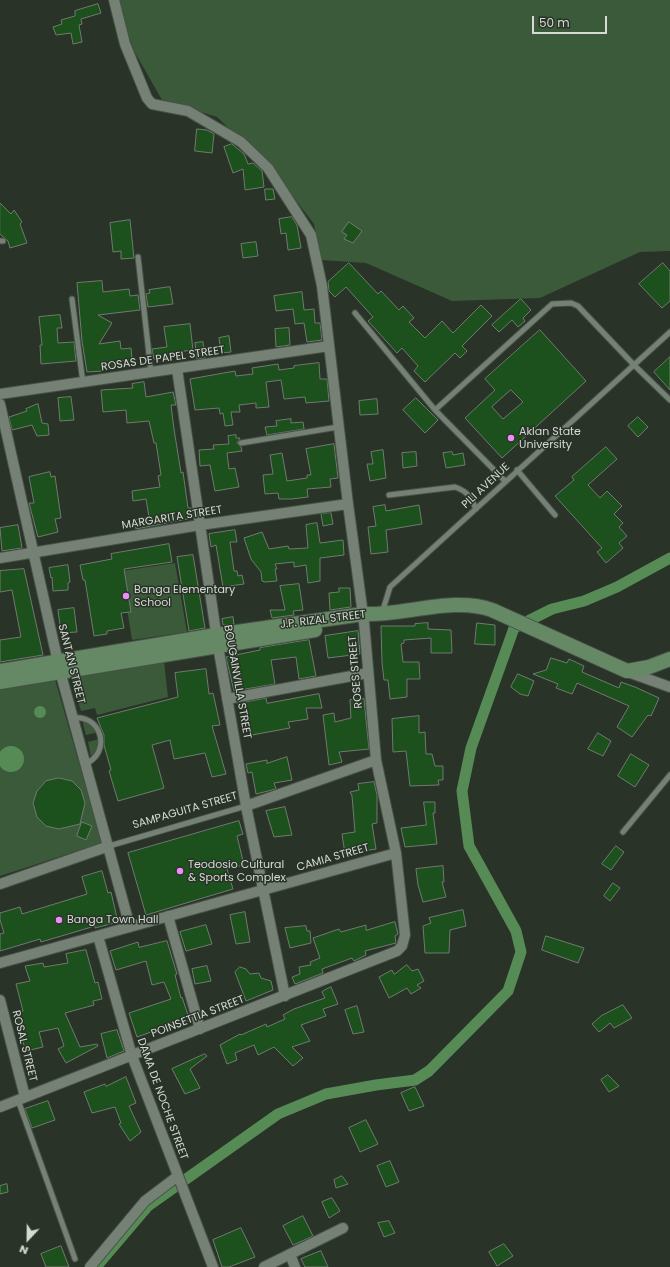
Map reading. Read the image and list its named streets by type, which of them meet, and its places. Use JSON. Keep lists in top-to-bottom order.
{
  "streets": {
    "main road": ["J.P. RIZAL STREET"],
    "street": [
      "ROSAS DE PAPEL STREET",
      "MARGARITA STREET",
      "SANTAN STREET",
      "ROSES STREET",
      "BOUGAINVILLA STREET",
      "SAMPAGUITA STREET",
      "CAMIA STREET",
      "POINSETTIA STREET",
      "ROSAL STREET",
      "DAMA DE NOCHE STREET"
    ],
    "lane": ["PILI AVENUE"]
  },
  "crossings": [
    ["ROSAS DE PAPEL STREET", "ROSES STREET"],
    ["ROSAS DE PAPEL STREET", "BOUGAINVILLA STREET"],
    ["PILI AVENUE", "J.P. RIZAL STREET"],
    ["MARGARITA STREET", "SANTAN STREET"],
    ["MARGARITA STREET", "ROSES STREET"],
    ["MARGARITA STREET", "BOUGAINVILLA STREET"],
    ["J.P. RIZAL STREET", "SANTAN STREET"],
    ["J.P. RIZAL STREET", "ROSES STREET"],
    ["J.P. RIZAL STREET", "BOUGAINVILLA STREET"],
    ["SANTAN STREET", "SAMPAGUITA STREET"],
    ["SANTAN STREET", "CAMIA STREET"],
    ["ROSES STREET", "SAMPAGUITA STREET"],
    ["ROSES STREET", "CAMIA STREET"],
    ["ROSES STREET", "POINSETTIA STREET"],
    ["BOUGAINVILLA STREET", "SAMPAGUITA STREET"],
    ["BOUGAINVILLA STREET", "CAMIA STREET"],
    ["BOUGAINVILLA STREET", "POINSETTIA STREET"],
    ["CAMIA STREET", "DAMA DE NOCHE STREET"],
    ["POINSETTIA STREET", "ROSAL STREET"],
    ["POINSETTIA STREET", "DAMA DE NOCHE STREET"]
  ],
  "places": [
    "Aklan State University",
    "Banga Elementary School",
    "Teodosio Cultural & Sports Complex",
    "Banga Town Hall"
  ],
  "scale_bar": "50 m",
  "north": "bottom"
}
